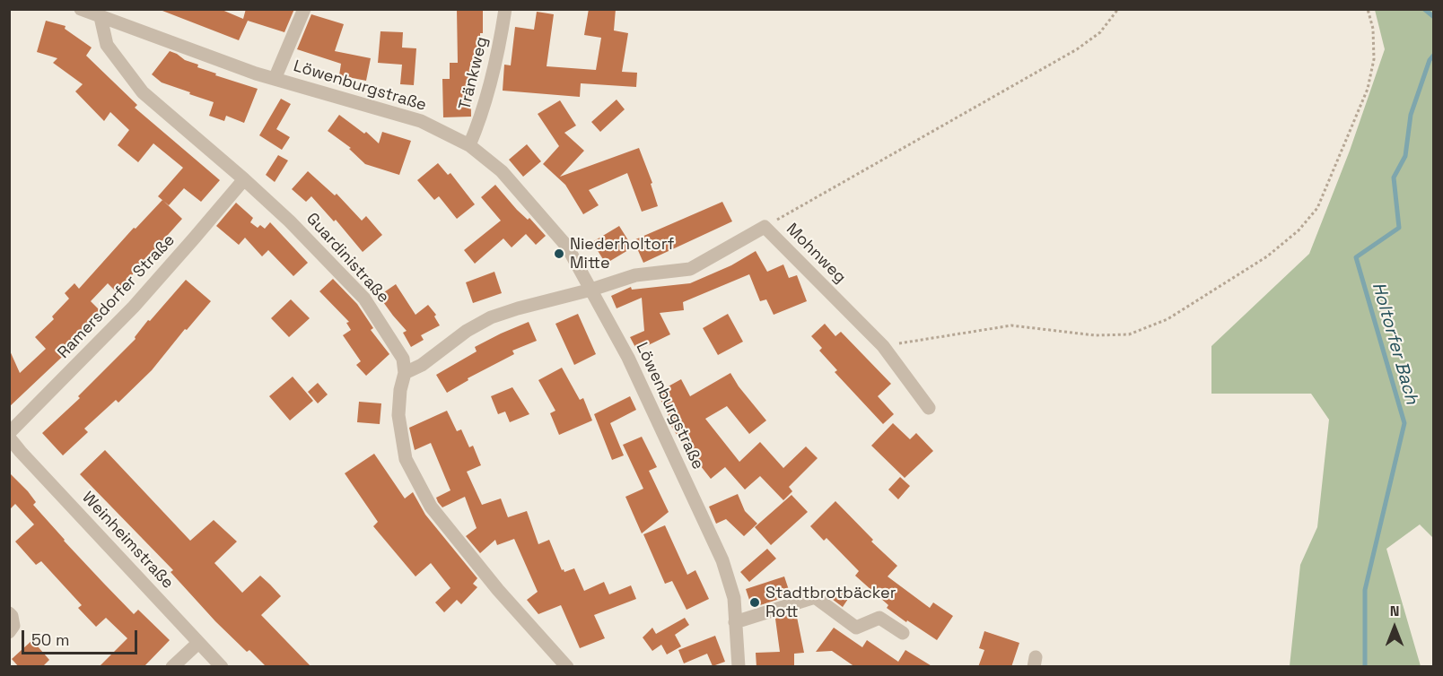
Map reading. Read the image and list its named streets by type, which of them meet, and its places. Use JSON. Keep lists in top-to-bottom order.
{
  "streets": {
    "street": [
      "Tränkweg",
      "Löwenburgstraße",
      "Mohnweg",
      "Guardinistraße",
      "Ramersdorfer Straße",
      "Weinheimstraße"
    ]
  },
  "crossings": [
    ["Tränkweg", "Löwenburgstraße"],
    ["Löwenburgstraße", "Mohnweg"],
    ["Löwenburgstraße", "Guardinistraße"],
    ["Mohnweg", "Guardinistraße"],
    ["Guardinistraße", "Ramersdorfer Straße"]
  ],
  "water": ["Holtorfer Bach"],
  "places": ["Niederholtorf Mitte", "Stadtbrotbäcker Rott"],
  "scale_bar": "50 m",
  "north": "top"
}
